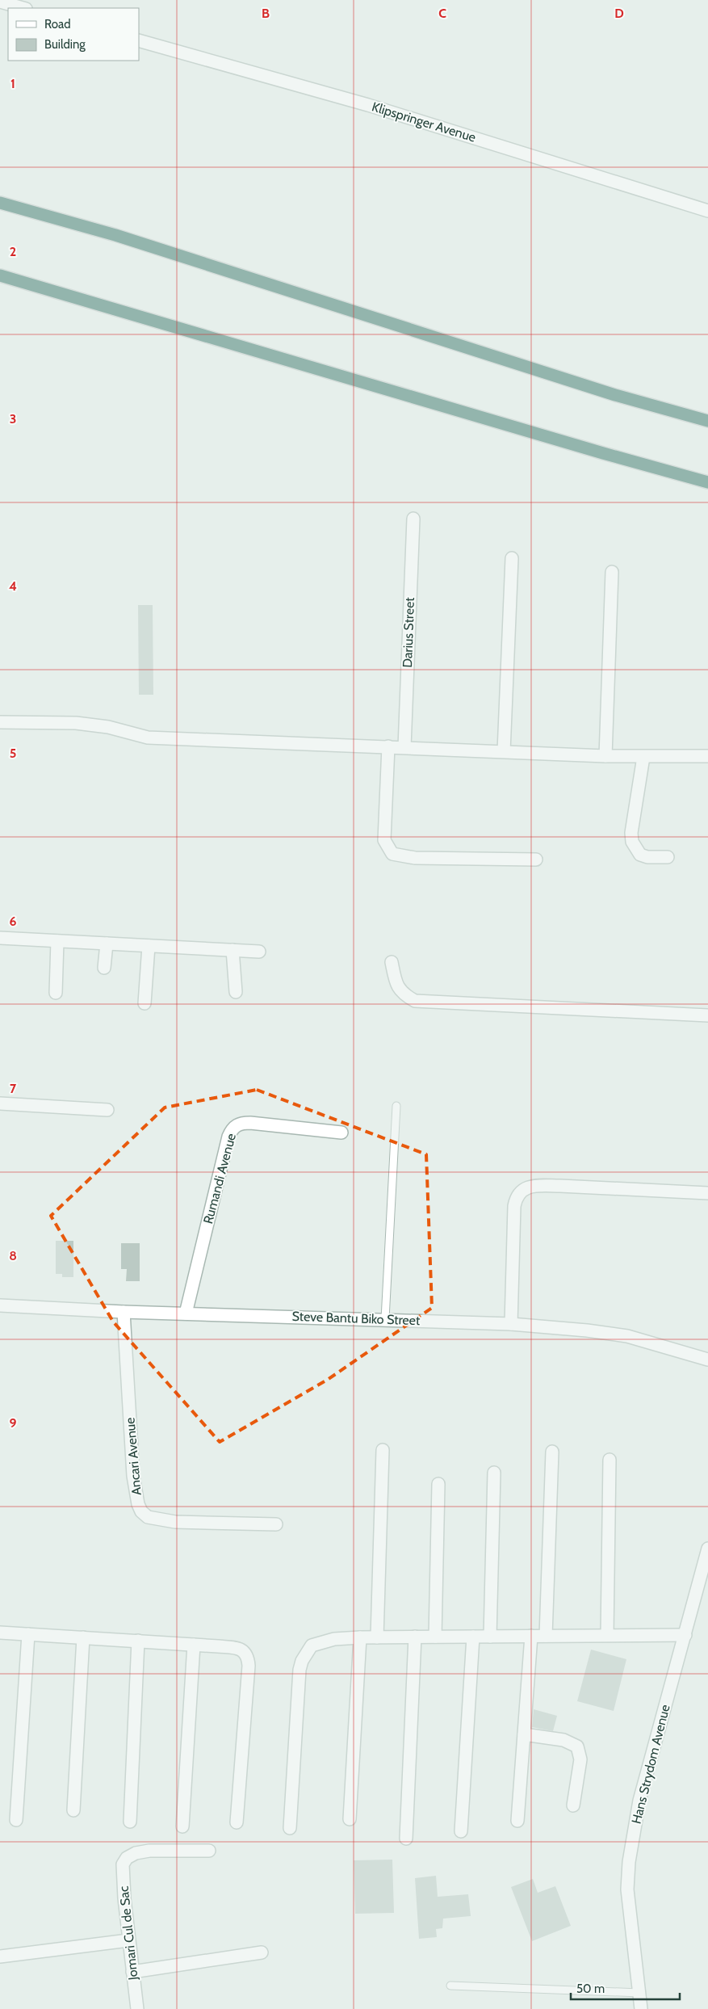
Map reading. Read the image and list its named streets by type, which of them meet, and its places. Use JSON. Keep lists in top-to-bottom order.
{
  "streets": {
    "street": [
      "Klipspringer Avenue",
      "Darius Street",
      "Rumandi Avenue",
      "Steve Bantu Biko Street",
      "Ancari Avenue",
      "Hans Strydom Avenue",
      "Jomari Cul de Sac"
    ]
  },
  "crossings": [
    ["Rumandi Avenue", "Steve Bantu Biko Street"],
    ["Steve Bantu Biko Street", "Ancari Avenue"]
  ],
  "legend": ["Road", "Building"],
  "scale_bar": "50 m",
  "grid": {
    "columns": ["B", "C", "D"],
    "rows": [
      "1",
      "2",
      "3",
      "4",
      "5",
      "6",
      "7",
      "8",
      "9"
    ]
  }
}
